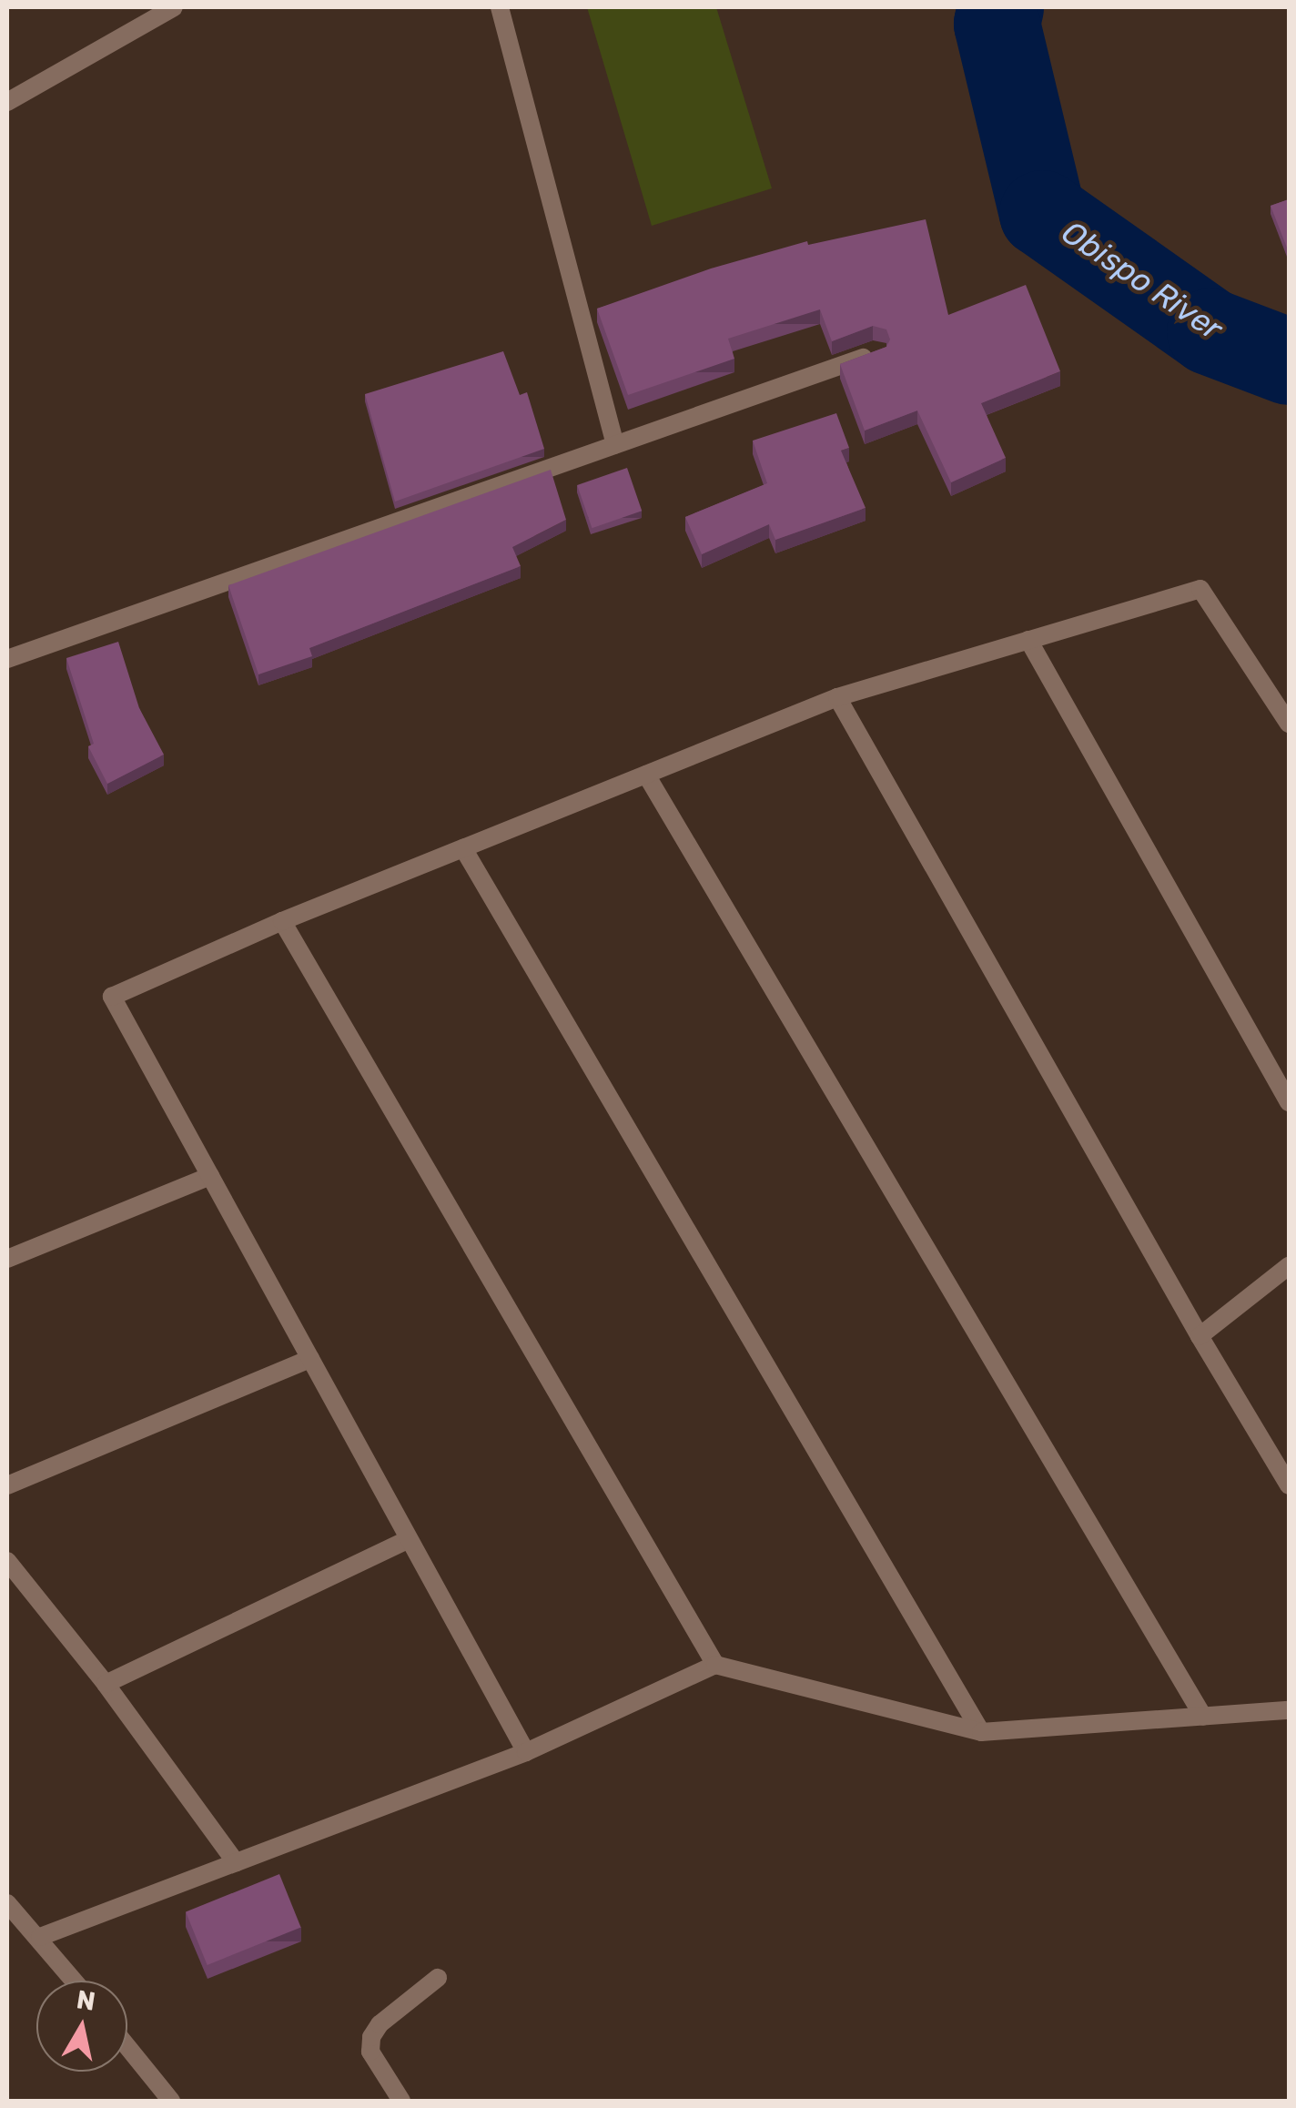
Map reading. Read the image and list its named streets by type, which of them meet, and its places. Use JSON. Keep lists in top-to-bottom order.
{
  "water": ["Obispo River"],
  "north": "top"
}
